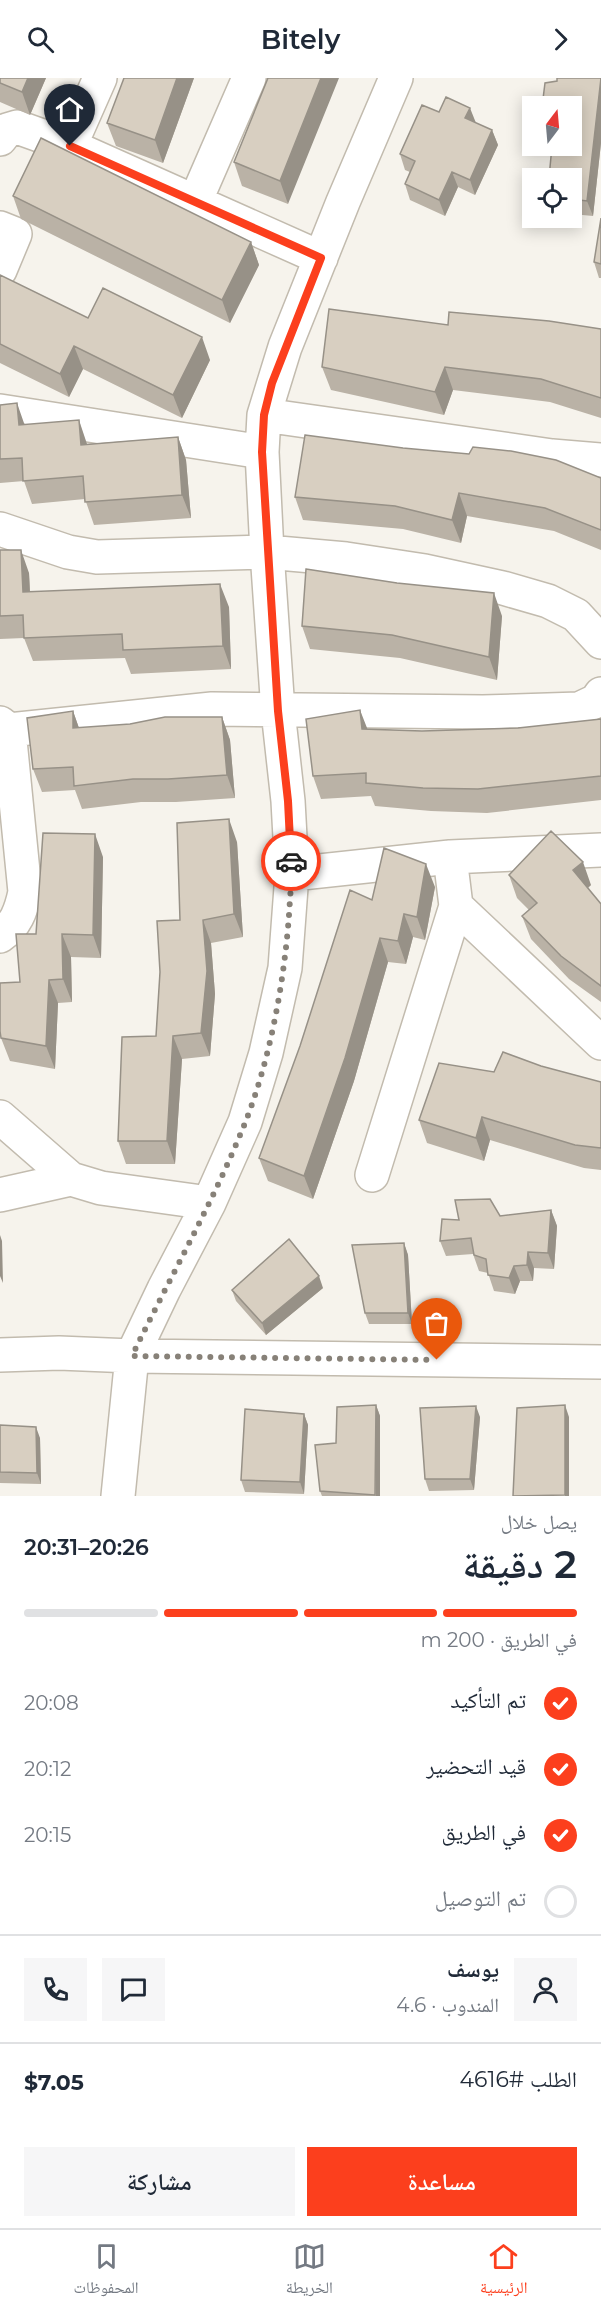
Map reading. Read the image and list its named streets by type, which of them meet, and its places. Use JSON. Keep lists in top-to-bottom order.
{
  "north": "top",
  "page": {
    "header": "Bitely",
    "heading": ["2 دقيقة", "يصل خلال", "20:26–20:31"],
    "panel": [
      "يوسف",
      "المندوب · 4.6",
      "الطلب #4616",
      "$7.05"
    ],
    "bar": "في الطريق · 200 m",
    "list": [
      ["تم التأكيد", "20:08"],
      ["قيد التحضير", "20:12"],
      ["في الطريق", "20:15"],
      "تم التوصيل"
    ],
    "buttons": ["مساعدة", "مشاركة"],
    "tabs": ["الرئيسية", "الخريطة", "المحفوظات"]
  }
}
